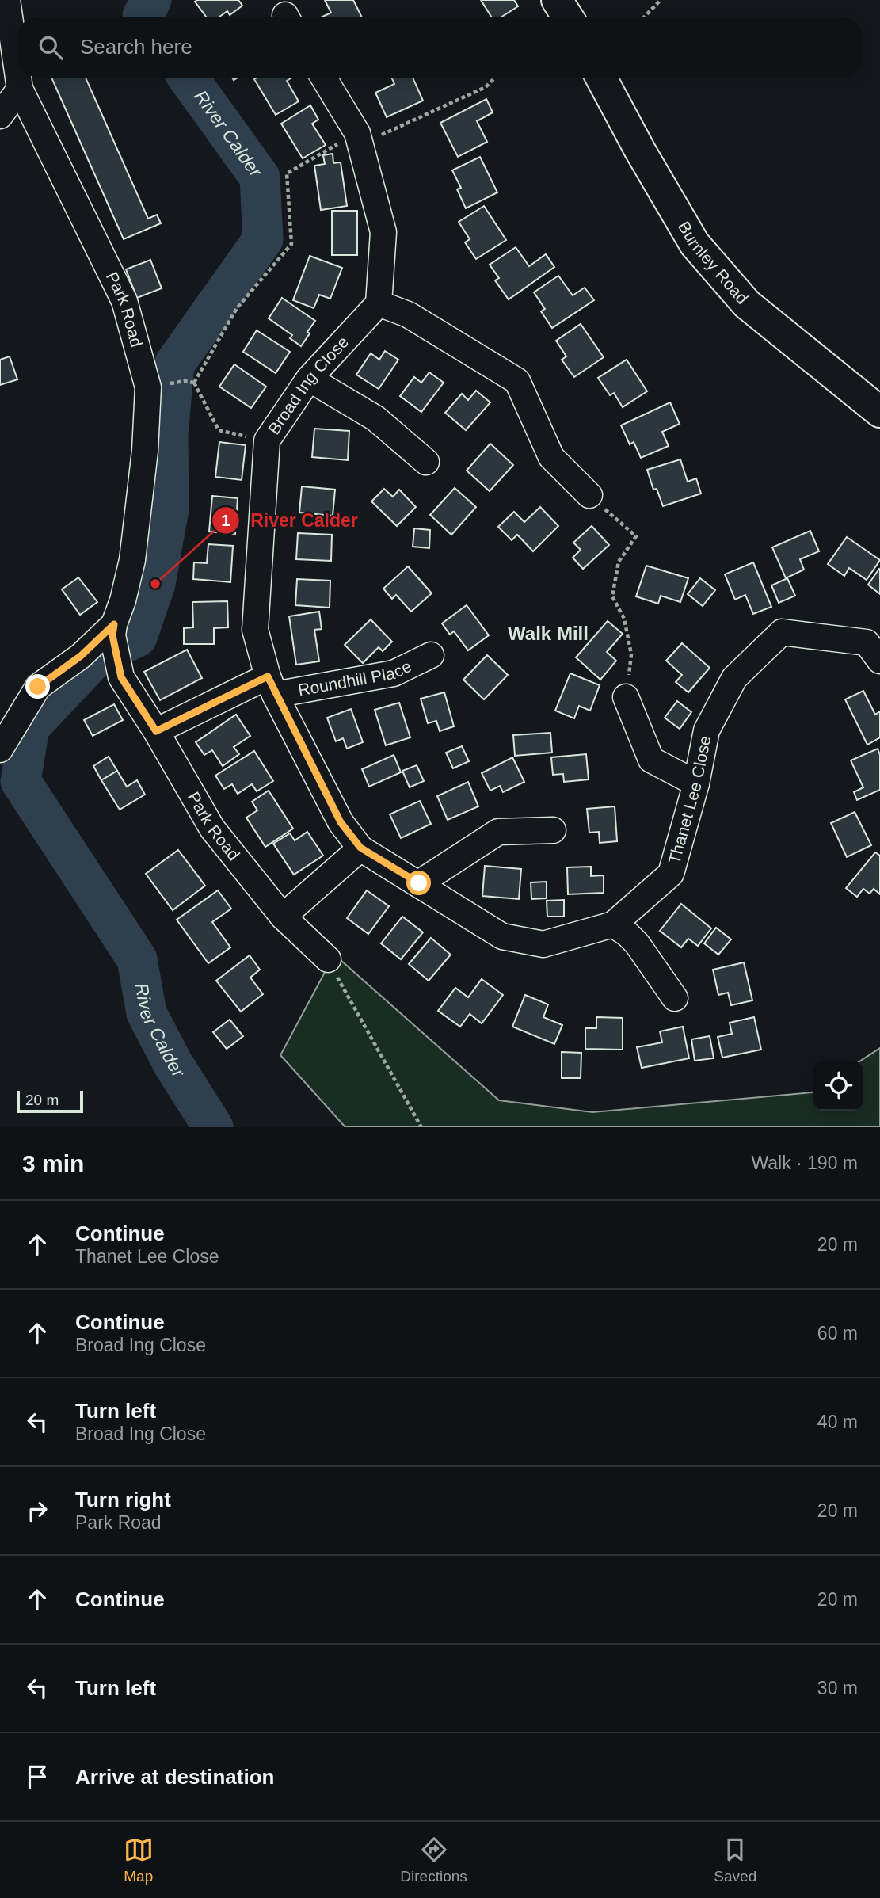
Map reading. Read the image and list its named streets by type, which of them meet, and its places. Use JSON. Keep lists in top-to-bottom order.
{
  "streets": {
    "highway": ["Burnley Road"],
    "street": [
      "Park Road",
      "Broad Ing Close",
      "Roundhill Place",
      "Thanet Lee Close"
    ]
  },
  "crossings": [
    ["Broad Ing Close", "Roundhill Place"],
    ["Broad Ing Close", "Thanet Lee Close"]
  ],
  "districts": ["Walk Mill"],
  "water": ["River Calder"],
  "places": ["River Calder"],
  "scale_bar": "20 m",
  "page": {
    "search": "Search here",
    "scale": "20 m",
    "heading": ["3 min", "Walk · 190 m"],
    "list": [
      ["Continue", "Thanet Lee Close", "20 m"],
      ["Continue", "Broad Ing Close", "60 m"],
      ["Turn left", "Broad Ing Close", "40 m"],
      ["Turn right", "Park Road", "20 m"],
      ["Continue", "20 m"],
      ["Turn left", "30 m"],
      "Arrive at destination"
    ],
    "nav": ["Map", "Directions", "Saved"]
  }
}
